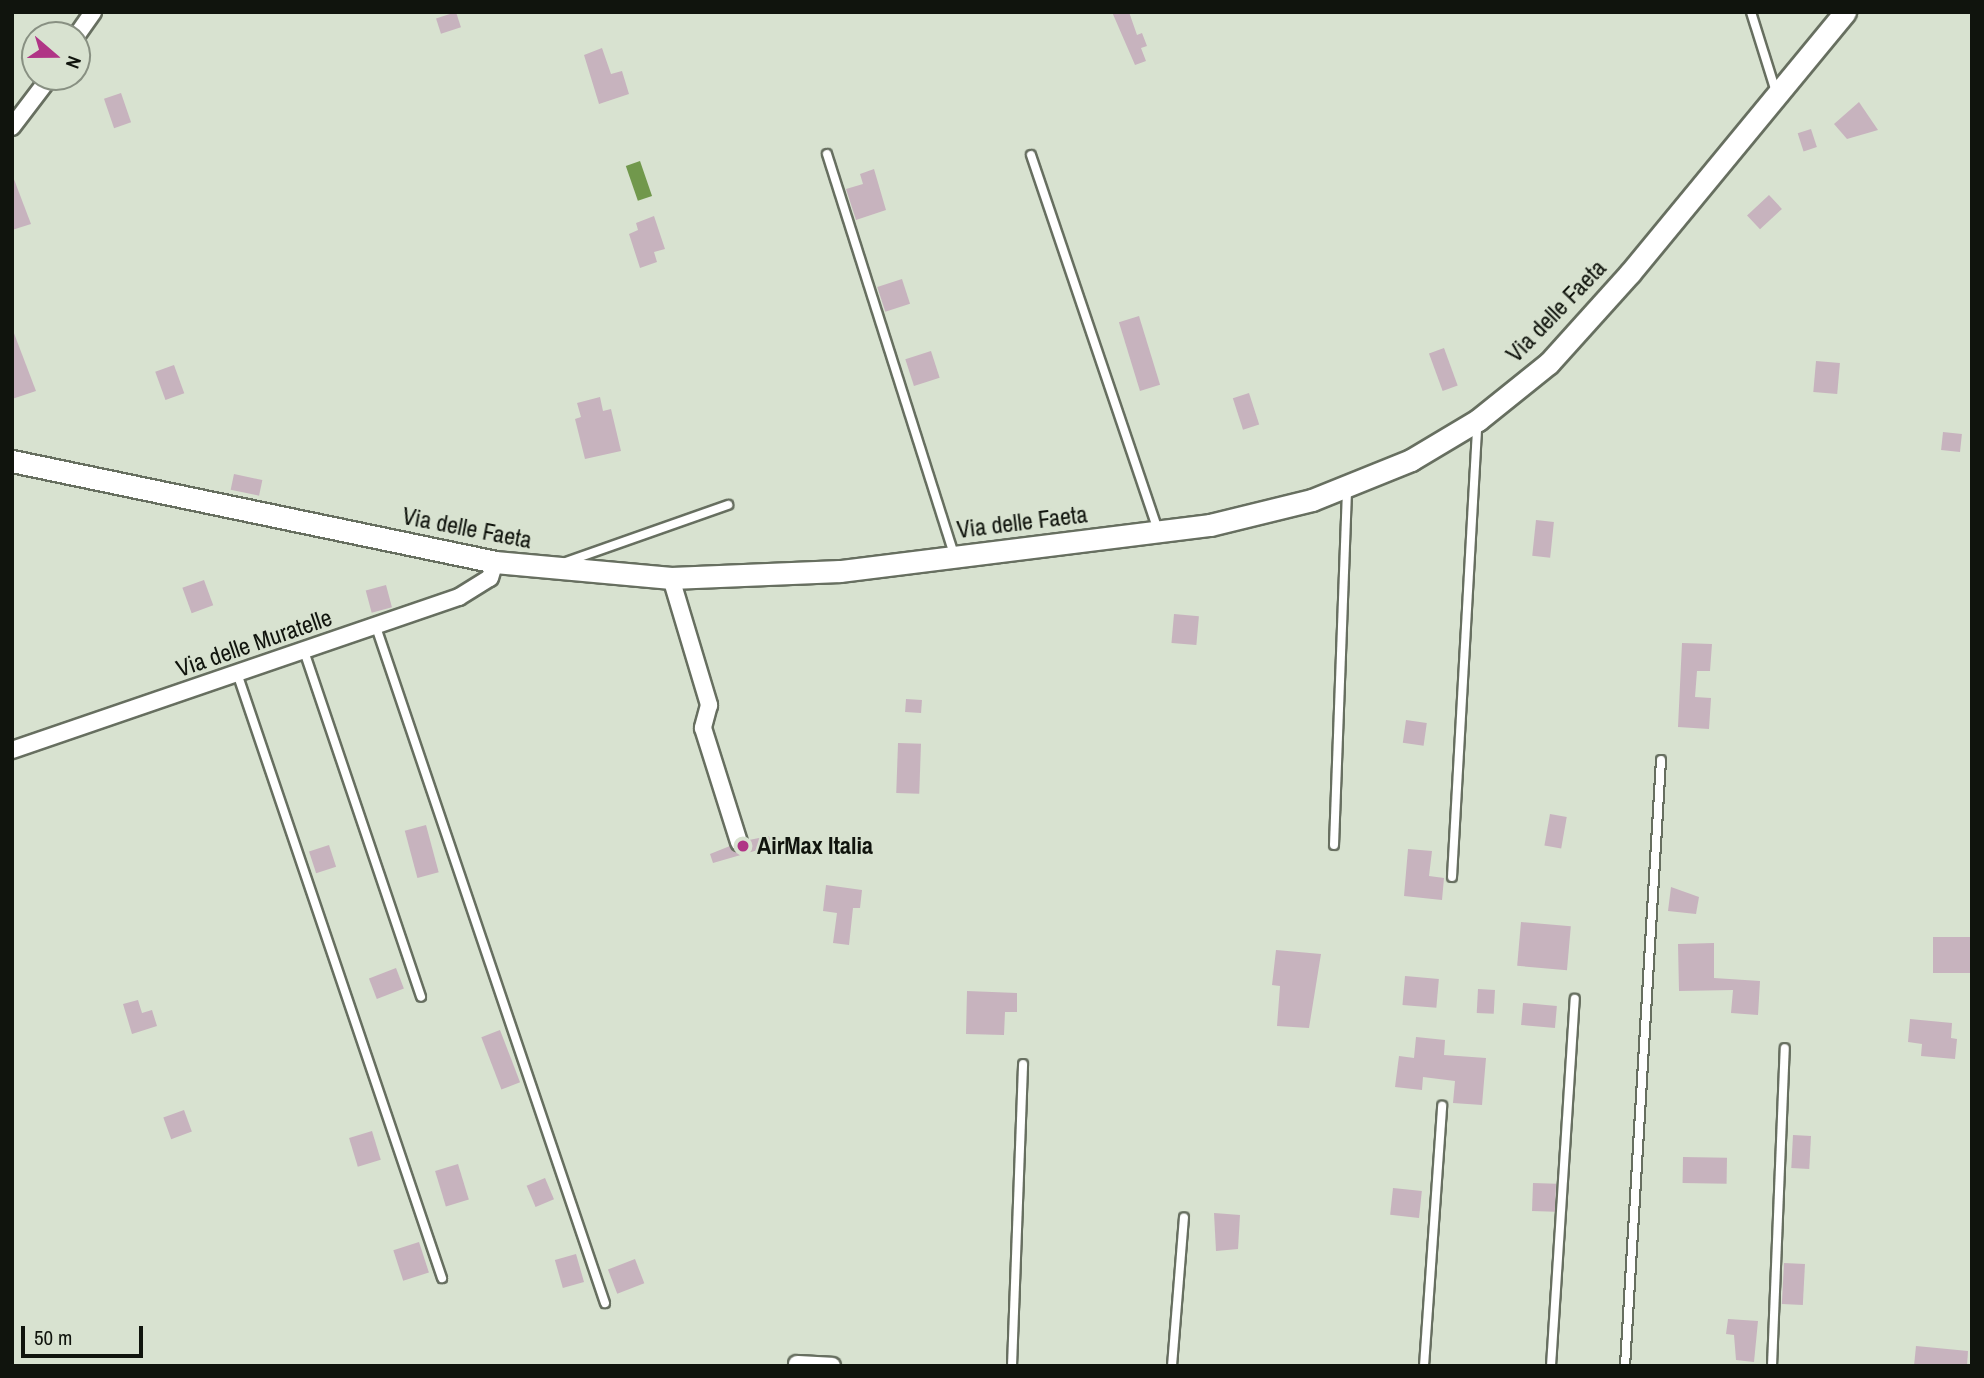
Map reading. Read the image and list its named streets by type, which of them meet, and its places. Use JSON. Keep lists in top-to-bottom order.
{
  "streets": {
    "street": ["Via delle Faeta", "Via delle Muratelle"]
  },
  "crossings": [
    ["Via delle Faeta", "Via delle Muratelle"]
  ],
  "places": ["AirMax Italia"],
  "scale_bar": "50 m",
  "north": "right"
}
